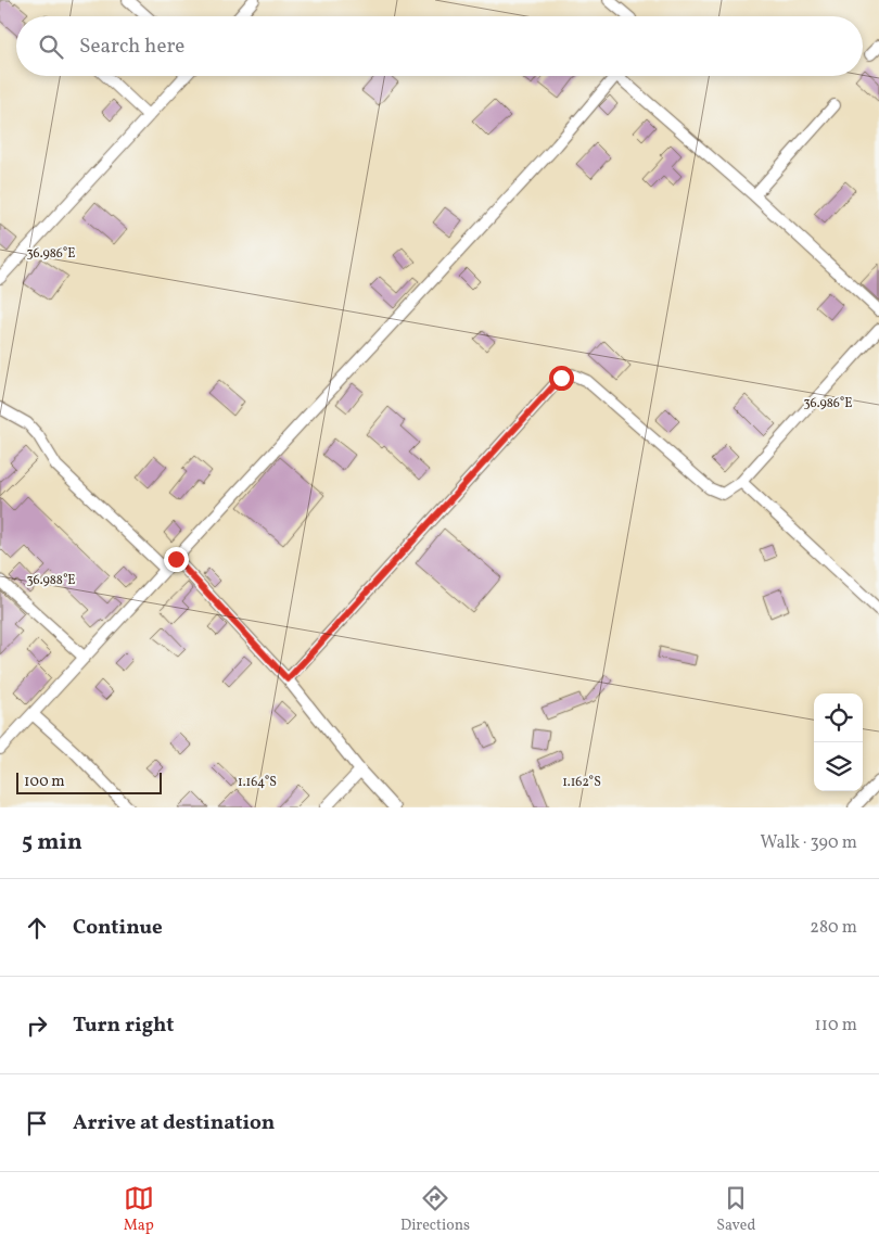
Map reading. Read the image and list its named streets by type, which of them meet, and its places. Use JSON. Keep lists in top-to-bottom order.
{
  "scale_bar": "100 m",
  "page": {
    "search": "Search here",
    "scale": "100 m",
    "heading": ["5 min", "Walk · 390 m"],
    "list": [
      ["Continue", "280 m"],
      ["Turn right", "110 m"],
      "Arrive at destination"
    ],
    "nav": ["Map", "Directions", "Saved"]
  },
  "coordinates": [
    "36.986°E",
    "36.988°E",
    "1.164°S",
    "1.162°S"
  ]
}
